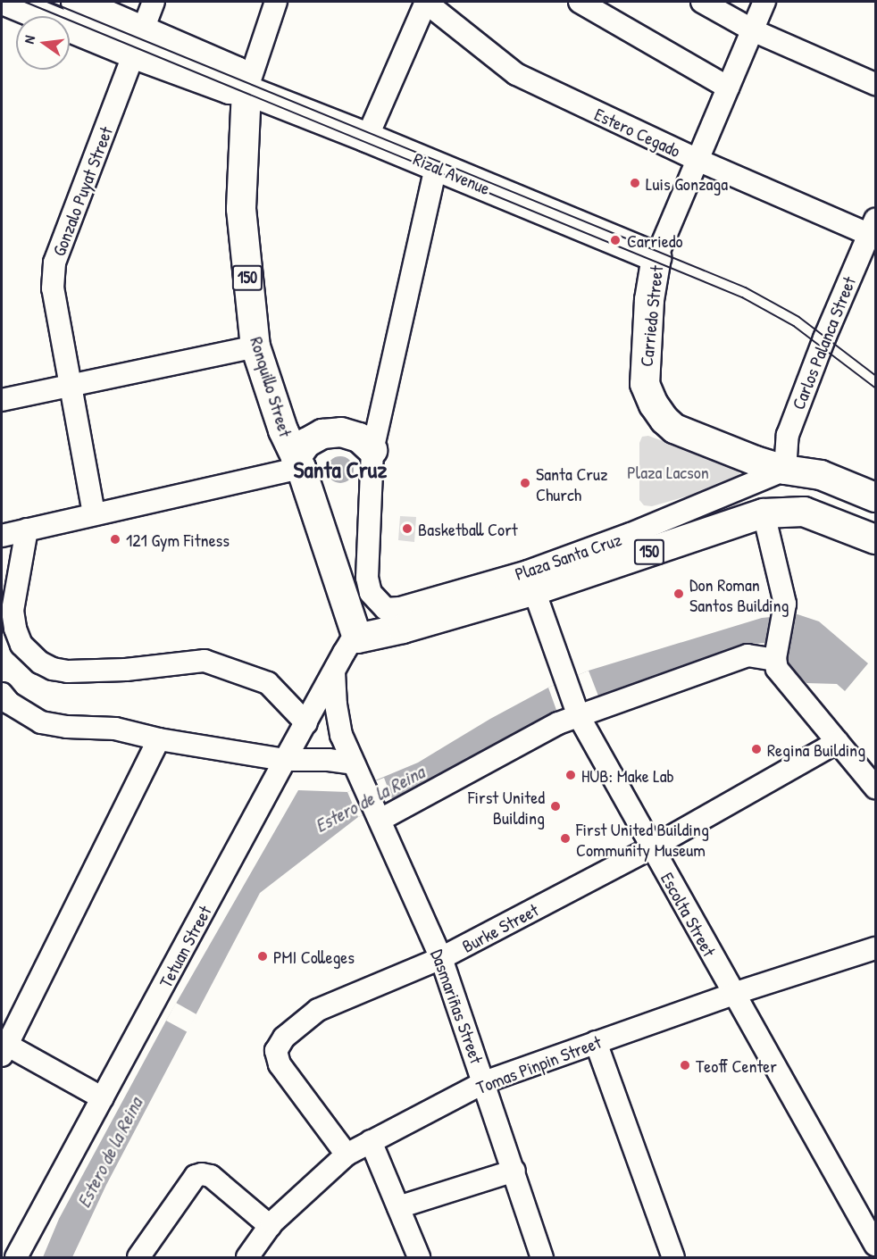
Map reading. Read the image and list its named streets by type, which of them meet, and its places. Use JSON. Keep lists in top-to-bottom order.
{
  "streets": {
    "main road": [
      "Rizal Avenue",
      "150",
      "Carriedo Street",
      "Ronquillo Street",
      "Plaza Santa Cruz"
    ],
    "street": [
      "Estero Cegado",
      "Gonzalo Puyat Street",
      "Carlos Palanca Street",
      "Escolta Street",
      "Burke Street",
      "Tetuan Street",
      "Dasmariñas Street",
      "Tomas Pinpin Street"
    ]
  },
  "crossings": [
    ["Estero Cegado", "Carriedo Street"],
    ["Estero Cegado", "Carlos Palanca Street"],
    ["Rizal Avenue", "Carriedo Street"],
    ["Rizal Avenue", "Ronquillo Street"],
    ["150", "Plaza Santa Cruz"],
    ["Carriedo Street", "Carlos Palanca Street"],
    ["Carriedo Street", "Plaza Santa Cruz"],
    ["Carlos Palanca Street", "Plaza Santa Cruz"],
    ["Ronquillo Street", "Plaza Santa Cruz"],
    ["Ronquillo Street", "Tetuan Street"],
    ["Plaza Santa Cruz", "Escolta Street"],
    ["Plaza Santa Cruz", "Tetuan Street"],
    ["Escolta Street", "Burke Street"],
    ["Escolta Street", "Tomas Pinpin Street"],
    ["Burke Street", "Dasmariñas Street"],
    ["Burke Street", "Tomas Pinpin Street"],
    ["Tetuan Street", "Dasmariñas Street"],
    ["Dasmariñas Street", "Tomas Pinpin Street"]
  ],
  "districts": ["Santa Cruz"],
  "water": ["Estero de la Reina"],
  "parks": ["Plaza Lacson"],
  "places": [
    "Luis Gonzaga",
    "Carriedo",
    "Santa Cruz Church",
    "Basketball Cort",
    "121 Gym Fitness",
    "Don Roman Santos Building",
    "Regina Building",
    "HUB: Make Lab",
    "First United Building",
    "First United Building Community Museum",
    "PMI Colleges",
    "Teoff Center"
  ],
  "north": "left"
}
